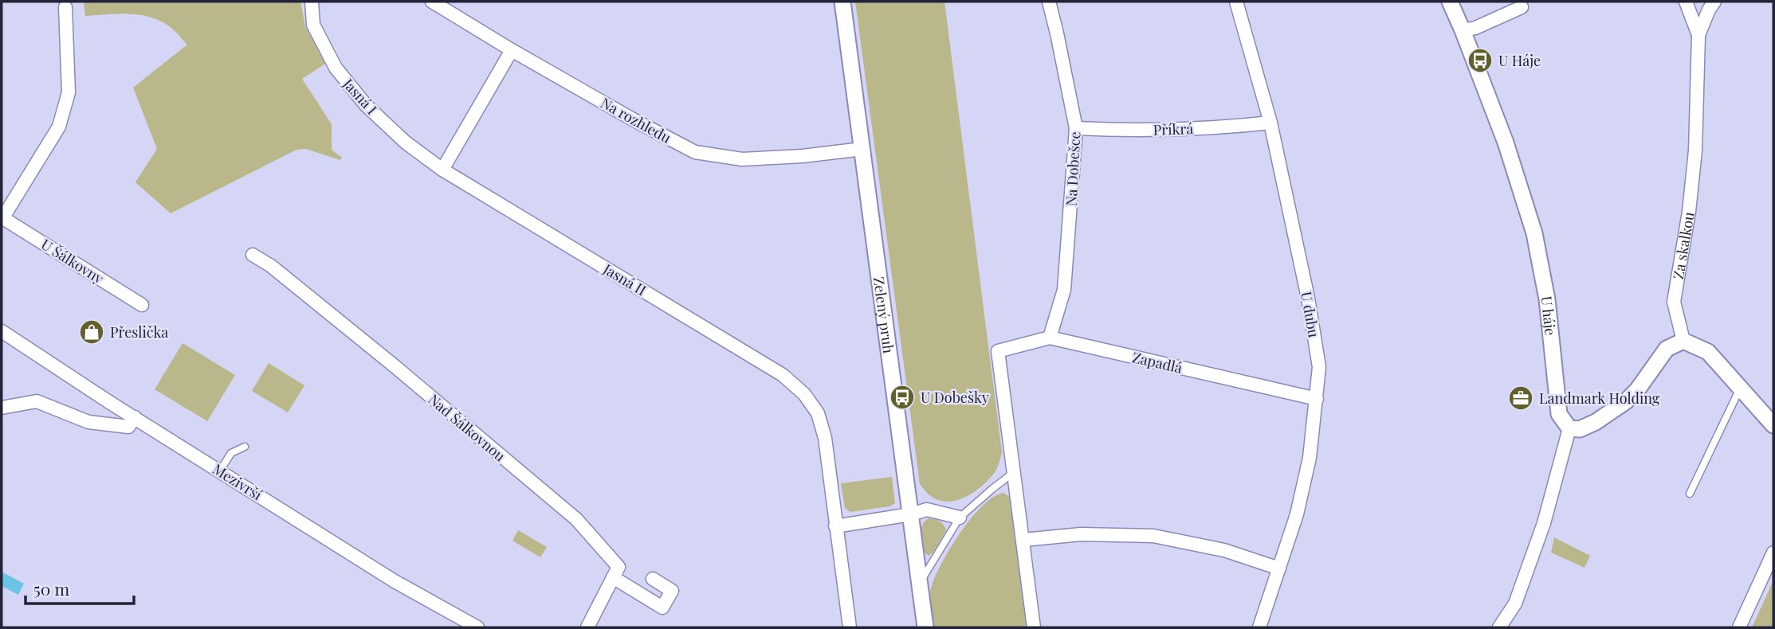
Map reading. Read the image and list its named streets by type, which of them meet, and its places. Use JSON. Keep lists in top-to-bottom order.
{
  "streets": {
    "street": [
      "Jasná I",
      "Na rozhledu",
      "Příkrá",
      "Na Dobešce",
      "Za skalkou",
      "U Šálkovny",
      "Jasná II",
      "Zelený pruh",
      "U dubu",
      "U háje",
      "Zapadlá",
      "Nad Šálkovnou",
      "Mezivrší"
    ]
  },
  "crossings": [
    ["Jasná I", "Jasná II"],
    ["Na rozhledu", "Zelený pruh"],
    ["Příkrá", "Na Dobešce"],
    ["Příkrá", "U dubu"],
    ["Na Dobešce", "Zapadlá"],
    ["U dubu", "Zapadlá"]
  ],
  "places": {
    "bus stop": ["U Háje", "U Dobešky"],
    "shop": ["Přeslička"],
    "office": ["Landmark Holding"]
  },
  "scale_bar": "50 m"
}
